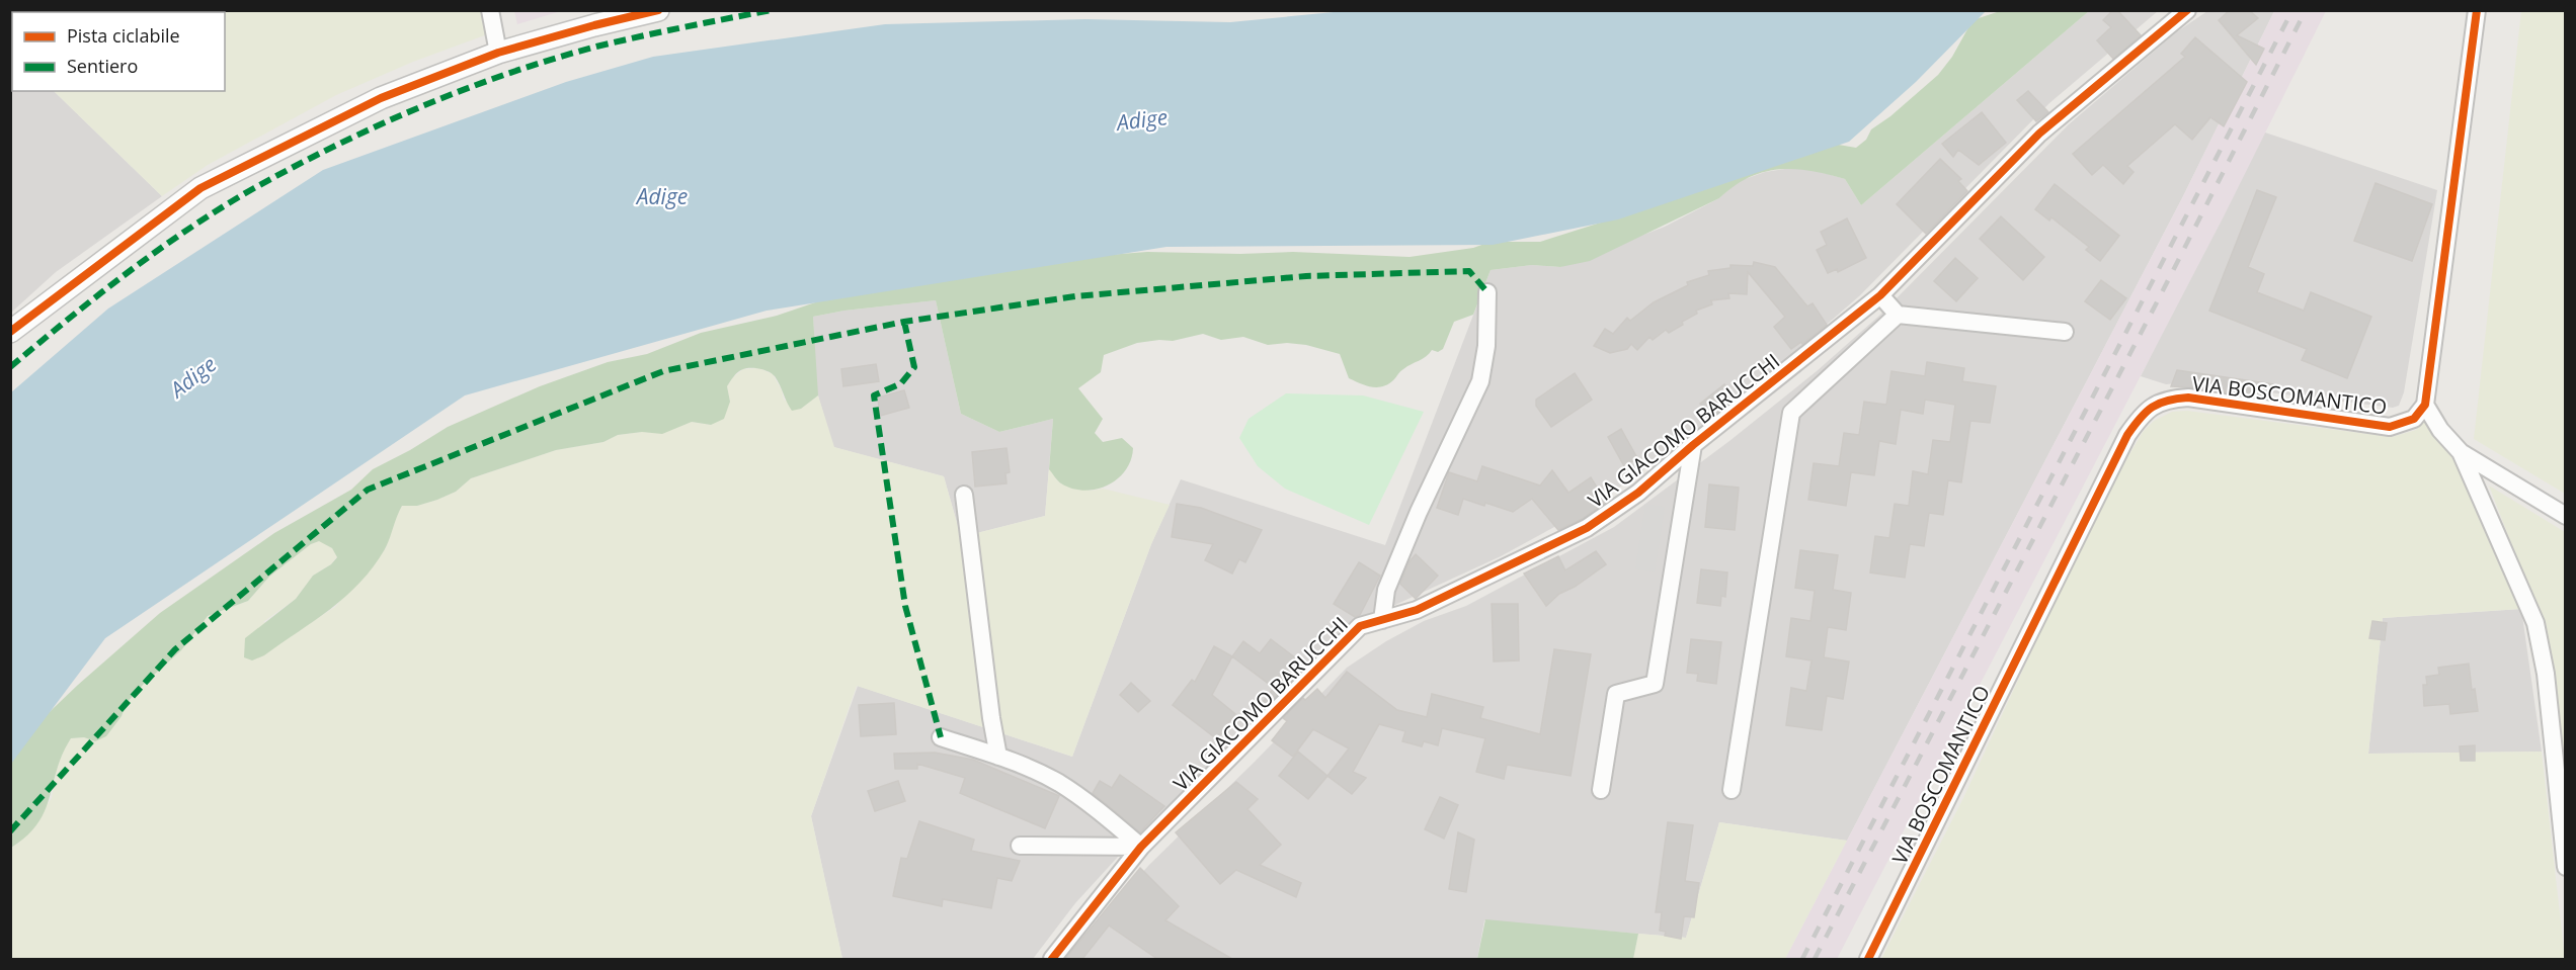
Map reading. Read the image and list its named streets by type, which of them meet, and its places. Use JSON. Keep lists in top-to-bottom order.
{
  "streets": {
    "street": ["VIA BOSCOMANTICO", "VIA GIACOMO BARUCCHI"]
  },
  "water": ["Adige"],
  "legend": ["Pista ciclabile", "Sentiero"]
}
